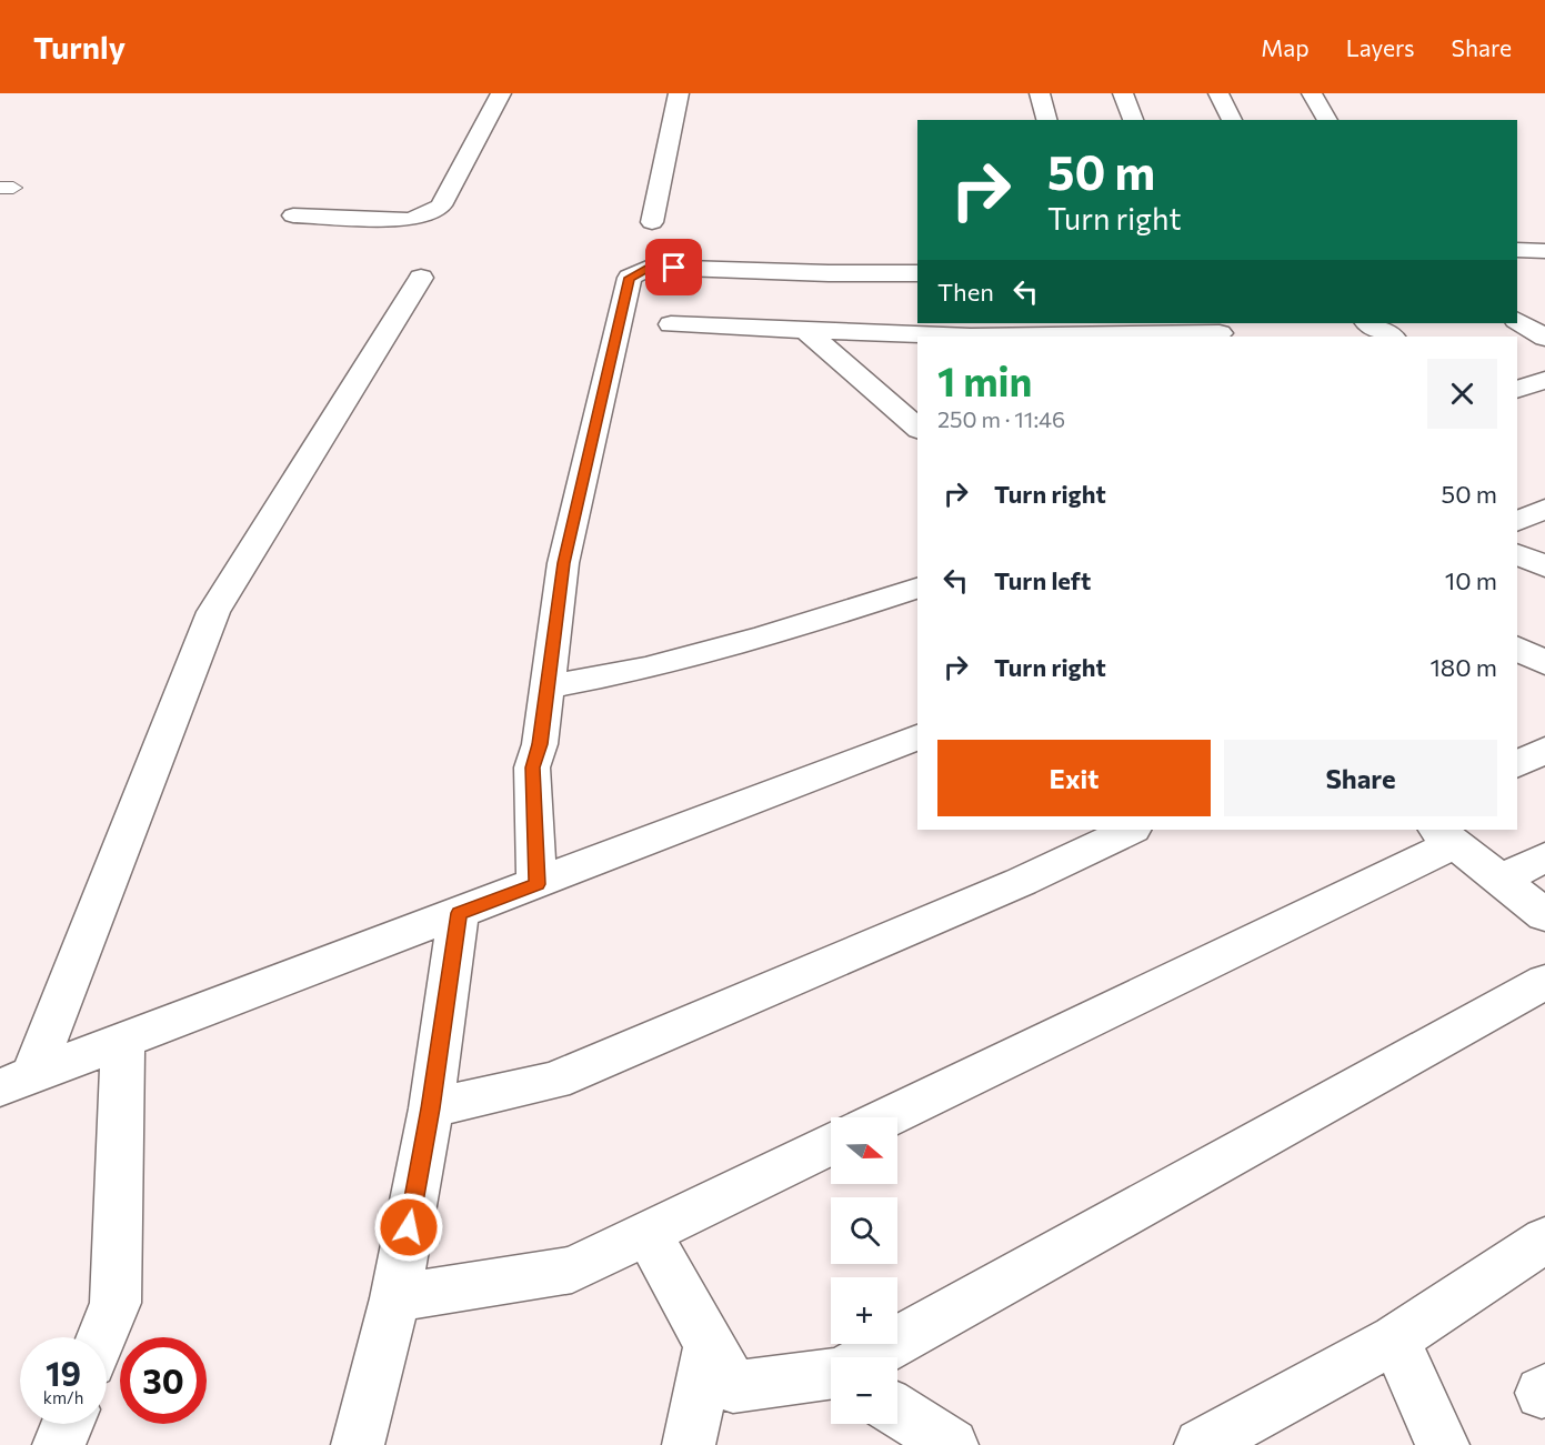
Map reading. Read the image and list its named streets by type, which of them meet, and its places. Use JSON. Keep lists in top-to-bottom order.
{
  "north": "right",
  "page": {
    "header": "Turnly",
    "nav": ["Map", "Layers", "Share"],
    "turn": ["50 m", "Turn right"],
    "then": "Then",
    "heading": ["1 min", "250 m · 11:46"],
    "list": [
      {
        "name": "Turn right",
        "value": "50 m"
      },
      {
        "name": "Turn left",
        "value": "10 m"
      },
      {
        "name": "Turn right",
        "value": "180 m"
      }
    ],
    "buttons": ["Exit", "Share"],
    "map_buttons": ["+", "−"],
    "speed": "19 km/h",
    "limit": "30"
  }
}
